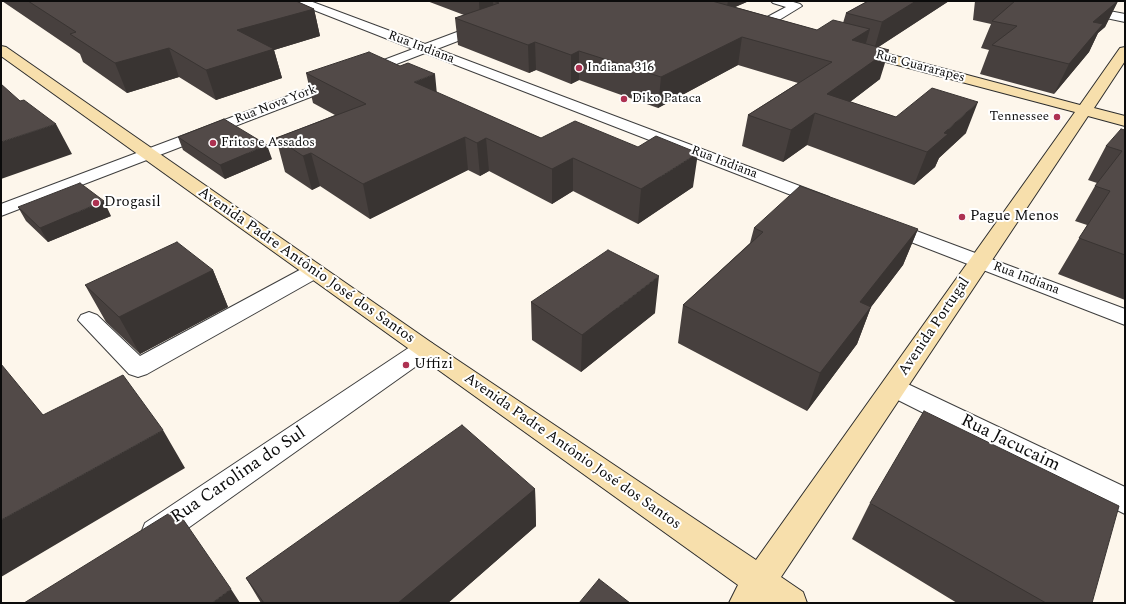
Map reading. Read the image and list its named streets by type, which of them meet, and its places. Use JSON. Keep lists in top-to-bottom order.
{
  "streets": {
    "street": [
      "Rua Indiana",
      "Rua Guararapes",
      "Rua Nova York",
      "Avenida Padre Antônio José dos Santos",
      "Avenida Portugal",
      "Rua Jacucaim",
      "Rua Carolina do Sul"
    ]
  },
  "crossings": [
    ["Rua Indiana", "Rua Nova York"],
    ["Rua Indiana", "Avenida Portugal"],
    ["Rua Guararapes", "Avenida Portugal"],
    ["Rua Nova York", "Avenida Padre Antônio José dos Santos"],
    ["Avenida Padre Antônio José dos Santos", "Avenida Portugal"],
    ["Avenida Padre Antônio José dos Santos", "Rua Carolina do Sul"],
    ["Avenida Portugal", "Rua Jacucaim"]
  ],
  "places": [
    "Indiana 316",
    "Diko Pataca",
    "Tennessee",
    "Fritos e Assados",
    "Drogasil",
    "Pague Menos",
    "Uffizi"
  ]
}
